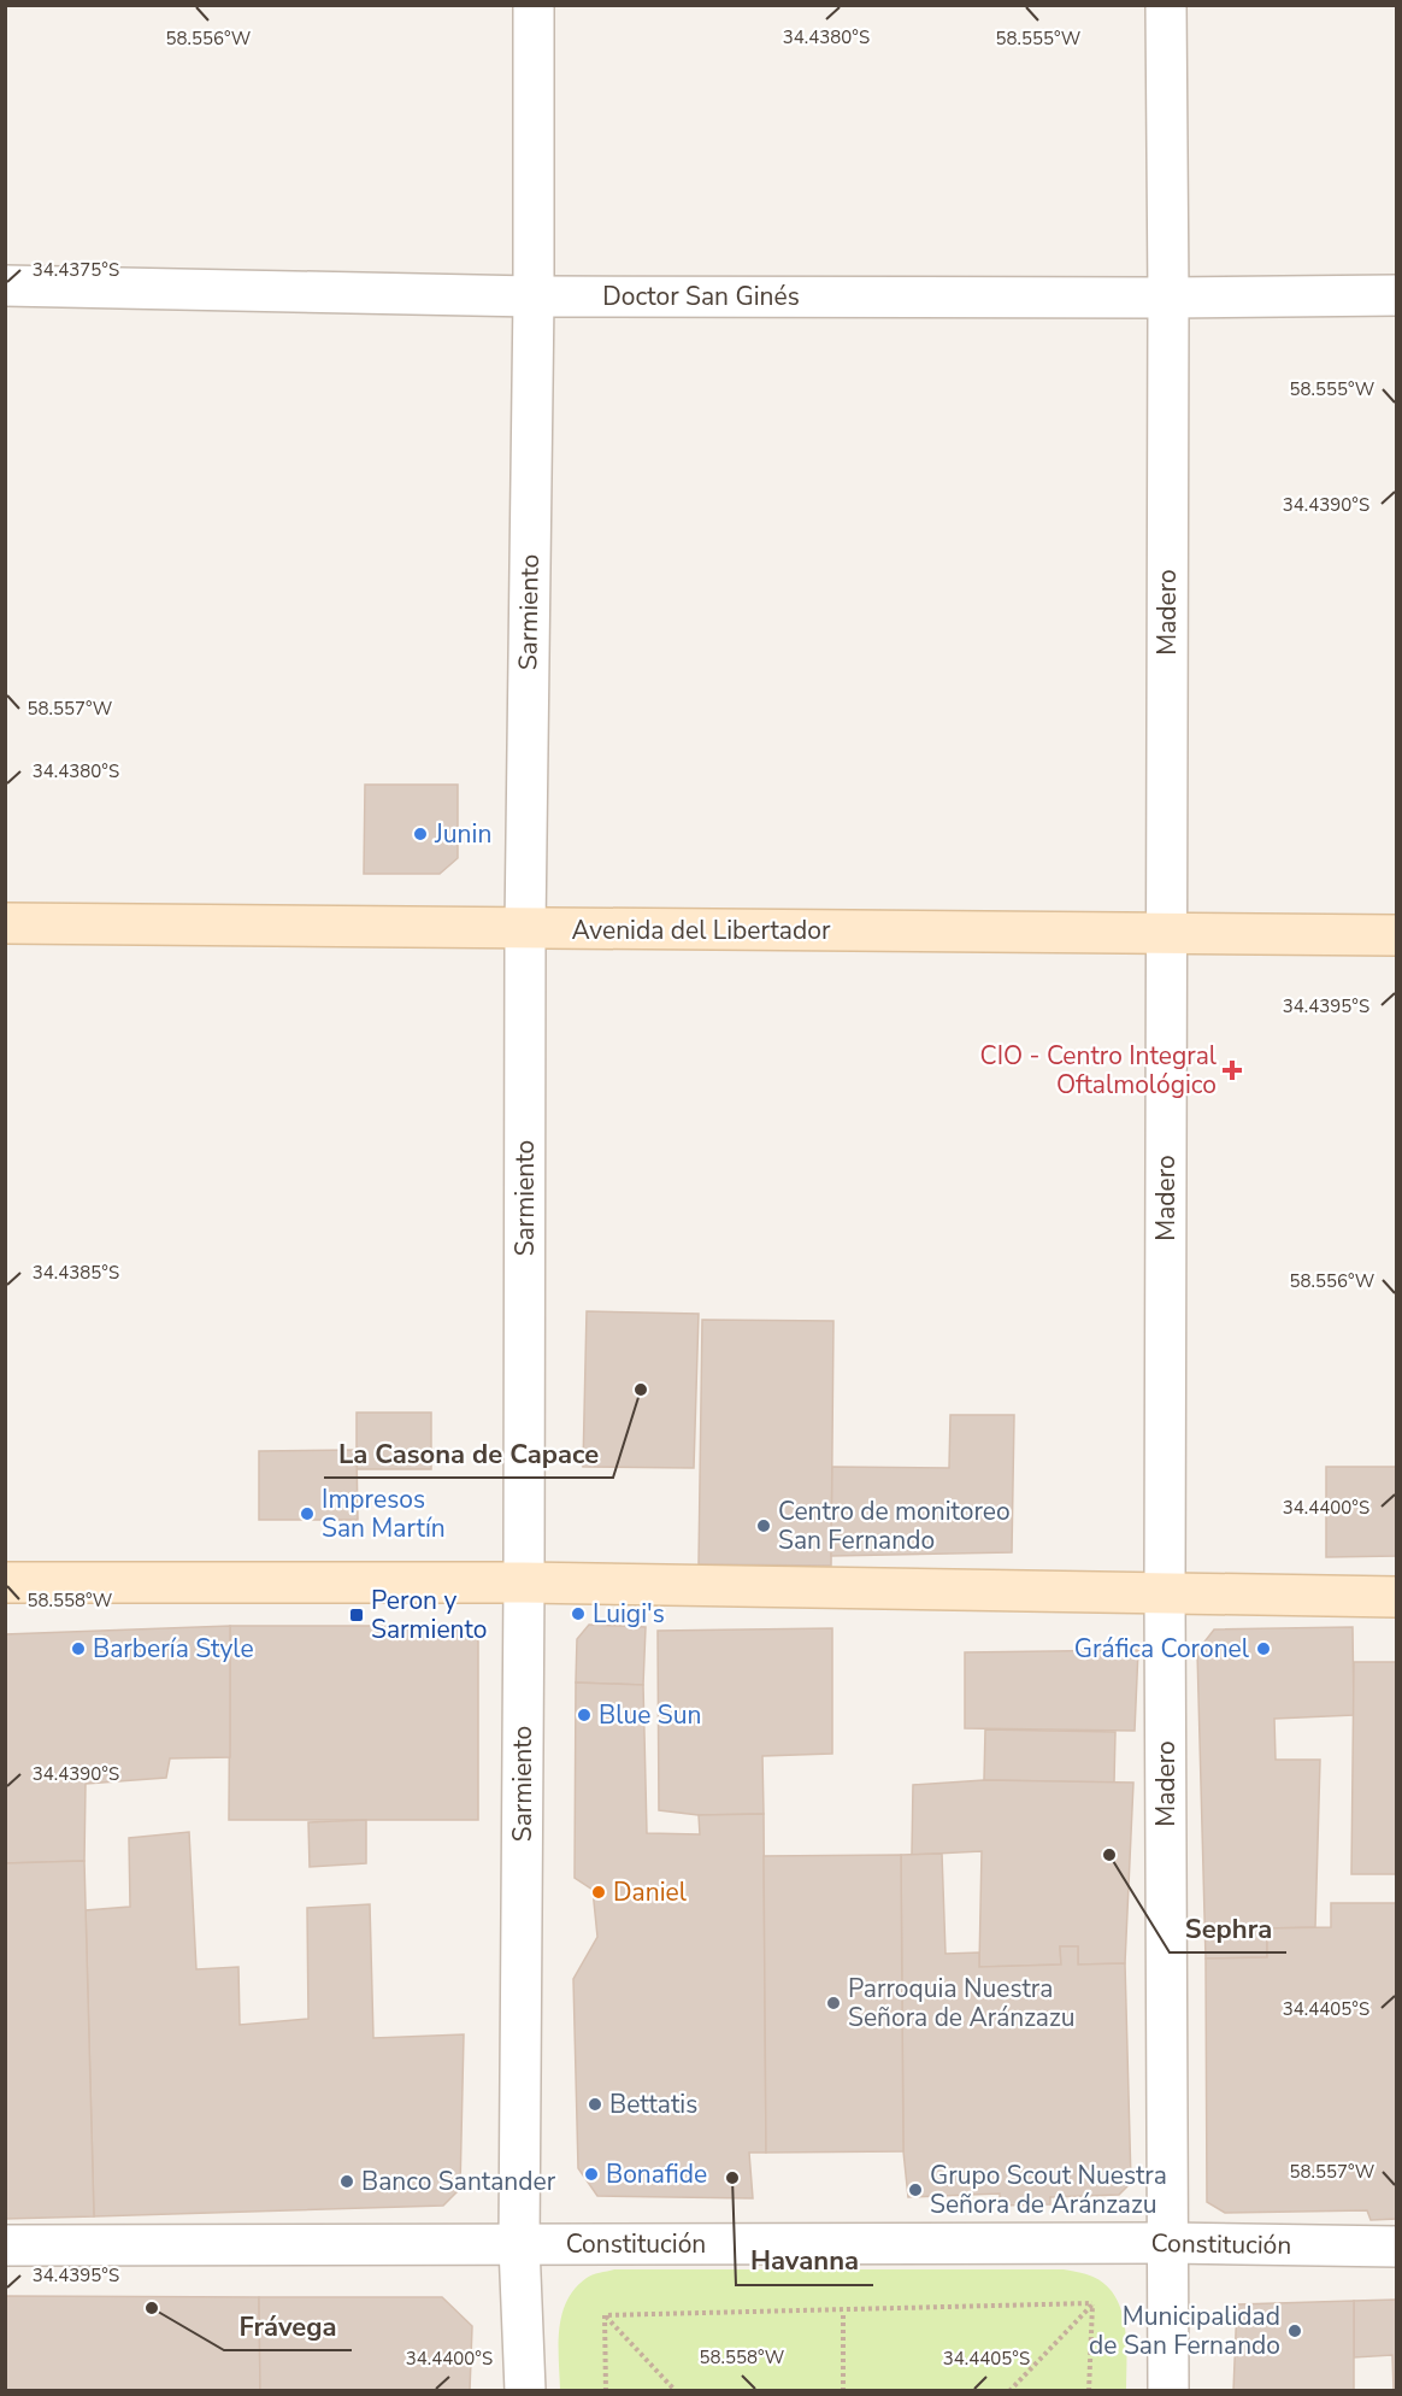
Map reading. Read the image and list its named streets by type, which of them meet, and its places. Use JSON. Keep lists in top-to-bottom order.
{
  "streets": {
    "main road": ["Avenida del Libertador"],
    "street": [
      "Doctor San Ginés",
      "Sarmiento",
      "Madero",
      "Constitución"
    ]
  },
  "crossings": [
    ["Doctor San Ginés", "Sarmiento"],
    ["Doctor San Ginés", "Madero"],
    ["Sarmiento", "Avenida del Libertador"],
    ["Sarmiento", "Constitución"],
    ["Madero", "Avenida del Libertador"],
    ["Madero", "Constitución"]
  ],
  "places": {
    "other": [
      "Junin",
      "La Casona de Capace",
      "Impresos San Martín",
      "Centro de monitoreo San Fernando",
      "Luigi's",
      "Barbería Style",
      "Gráfica Coronel",
      "Blue Sun",
      "Sephra",
      "Daniel",
      "Parroquia Nuestra Señora de Aránzazu",
      "Bettatis",
      "Bonafide",
      "Havanna",
      "Banco Santander",
      "Grupo Scout Nuestra Señora de Aránzazu",
      "Frávega",
      "Municipalidad de San Fernando"
    ],
    "health": ["CIO - Centro Integral Oftalmológico"],
    "transit": ["Peron y Sarmiento"]
  },
  "coordinates": [
    "34.4380°S",
    "58.556°W",
    "58.555°W",
    "34.4375°S",
    "34.4390°S",
    "58.557°W",
    "34.4395°S",
    "34.4385°S",
    "34.4400°S",
    "58.558°W",
    "34.4405°S"
  ]
}
